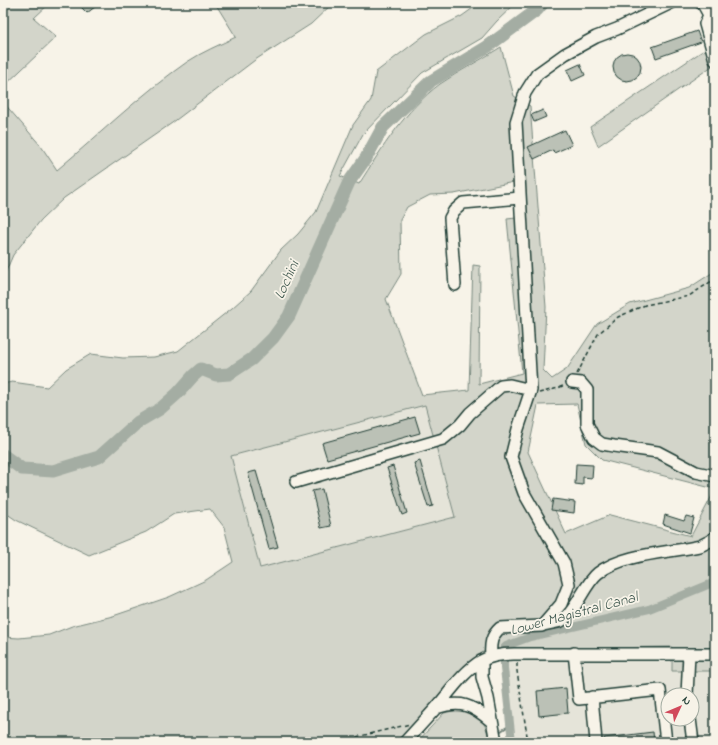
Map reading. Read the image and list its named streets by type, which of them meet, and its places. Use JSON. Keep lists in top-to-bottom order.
{
  "water": ["Lochini", "Lower Magistral Canal"],
  "north": "top right"
}
